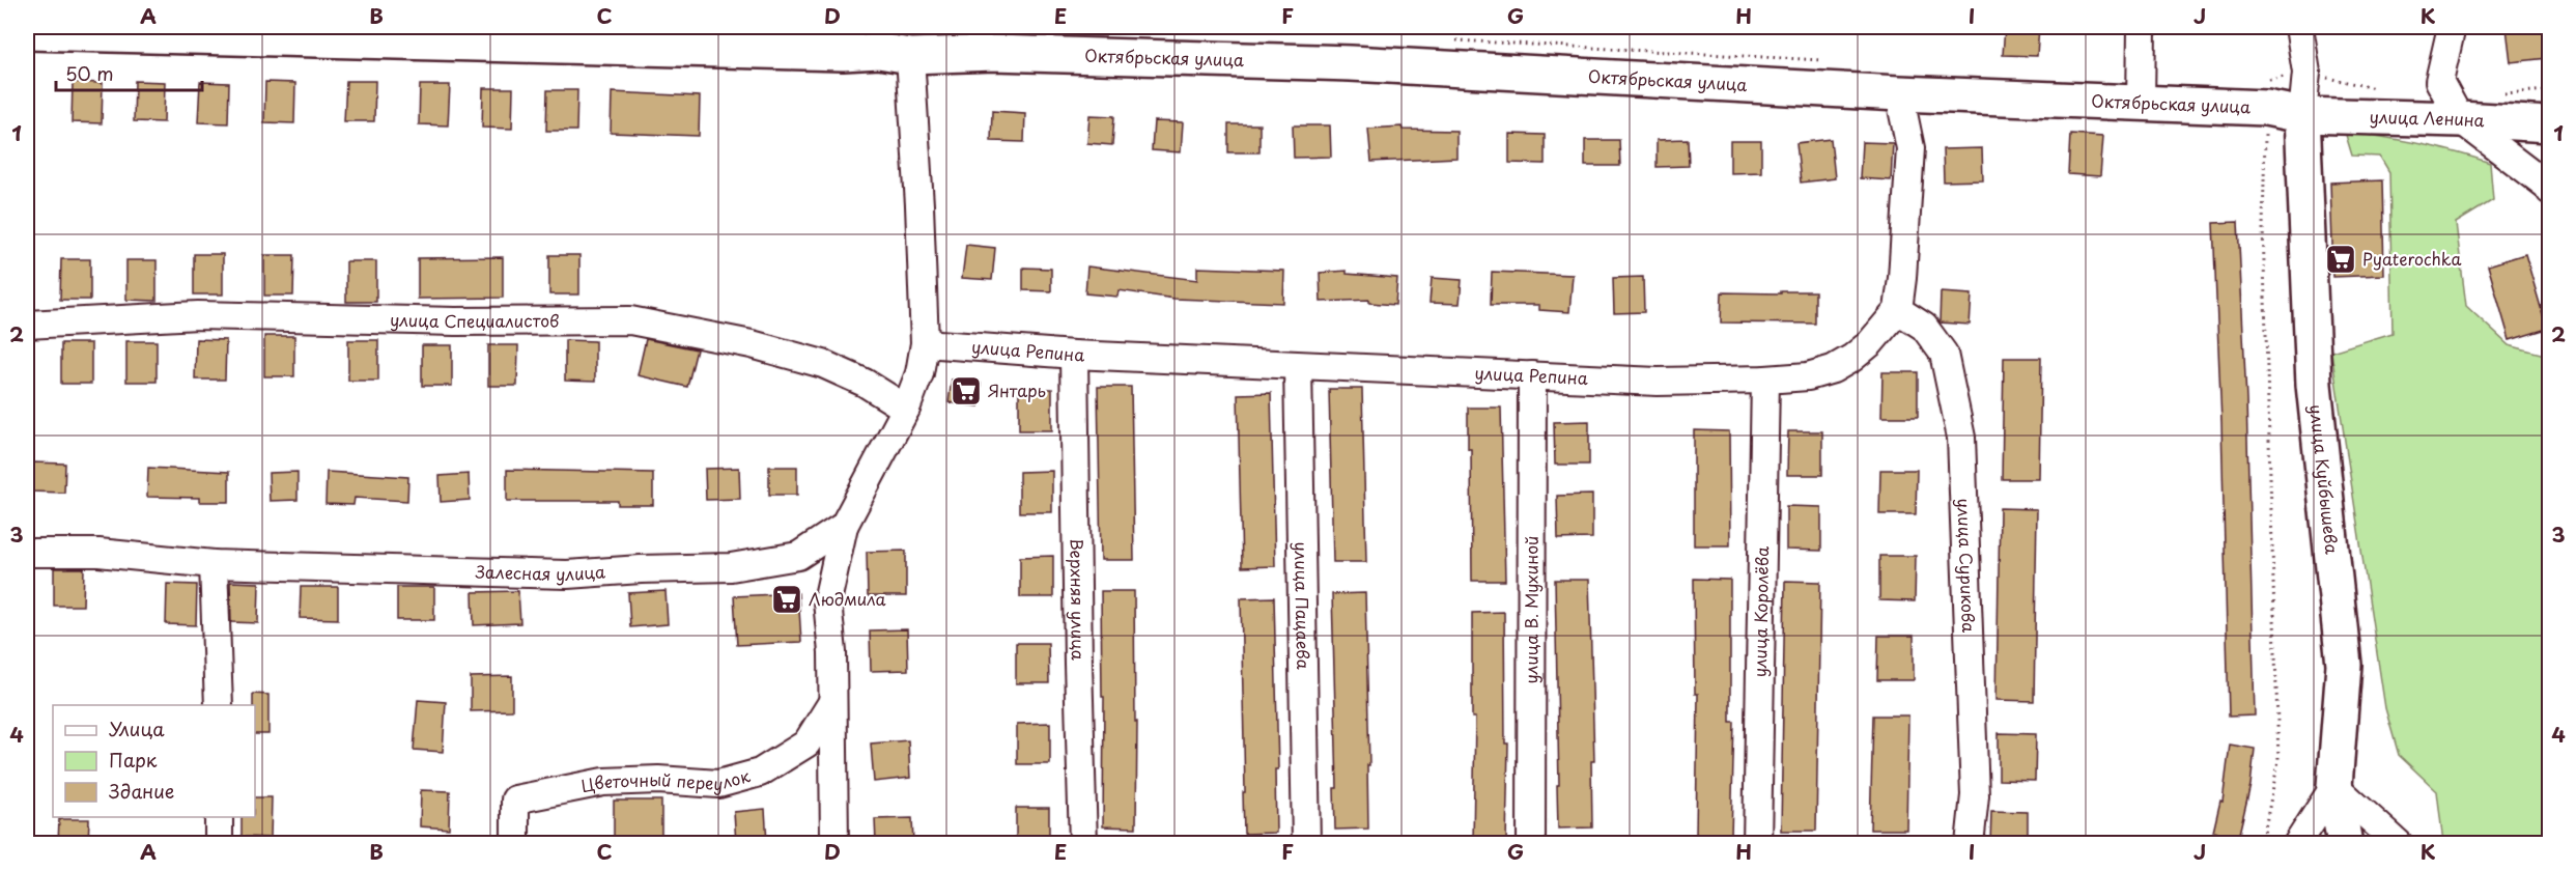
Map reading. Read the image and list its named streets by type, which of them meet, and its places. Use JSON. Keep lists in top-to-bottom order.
{
  "streets": {
    "main road": ["Октябрьская улица", "улица Ленина", "улица Куйбышева"],
    "street": [
      "улица Специалистов",
      "улица Репина",
      "улица Сурикова",
      "Залесная улица",
      "Верхняя улица",
      "улица Пацаева",
      "улица В. Мухиной",
      "улица Королёва",
      "Цветочный переулок"
    ]
  },
  "crossings": [
    ["Октябрьская улица", "улица Ленина"],
    ["Октябрьская улица", "улица Куйбышева"],
    ["Октябрьская улица", "Залесная улица"],
    ["улица Ленина", "улица Куйбышева"],
    ["улица Специалистов", "Залесная улица"],
    ["улица Репина", "улица Сурикова"],
    ["улица Репина", "Залесная улица"],
    ["улица Репина", "Верхняя улица"],
    ["улица Репина", "улица Пацаева"],
    ["улица Репина", "улица В. Мухиной"],
    ["улица Репина", "улица Королёва"]
  ],
  "places": {
    "supermarket": ["Pyaterochka", "Янтарь", "Людмила"]
  },
  "legend": ["Улица", "Парк", "Здание"],
  "scale_bar": "50 m",
  "grid": {
    "columns": [
      "A",
      "B",
      "C",
      "D",
      "E",
      "F",
      "G",
      "H",
      "I",
      "J",
      "K"
    ],
    "rows": [
      "1",
      "2",
      "3",
      "4"
    ]
  }
}
